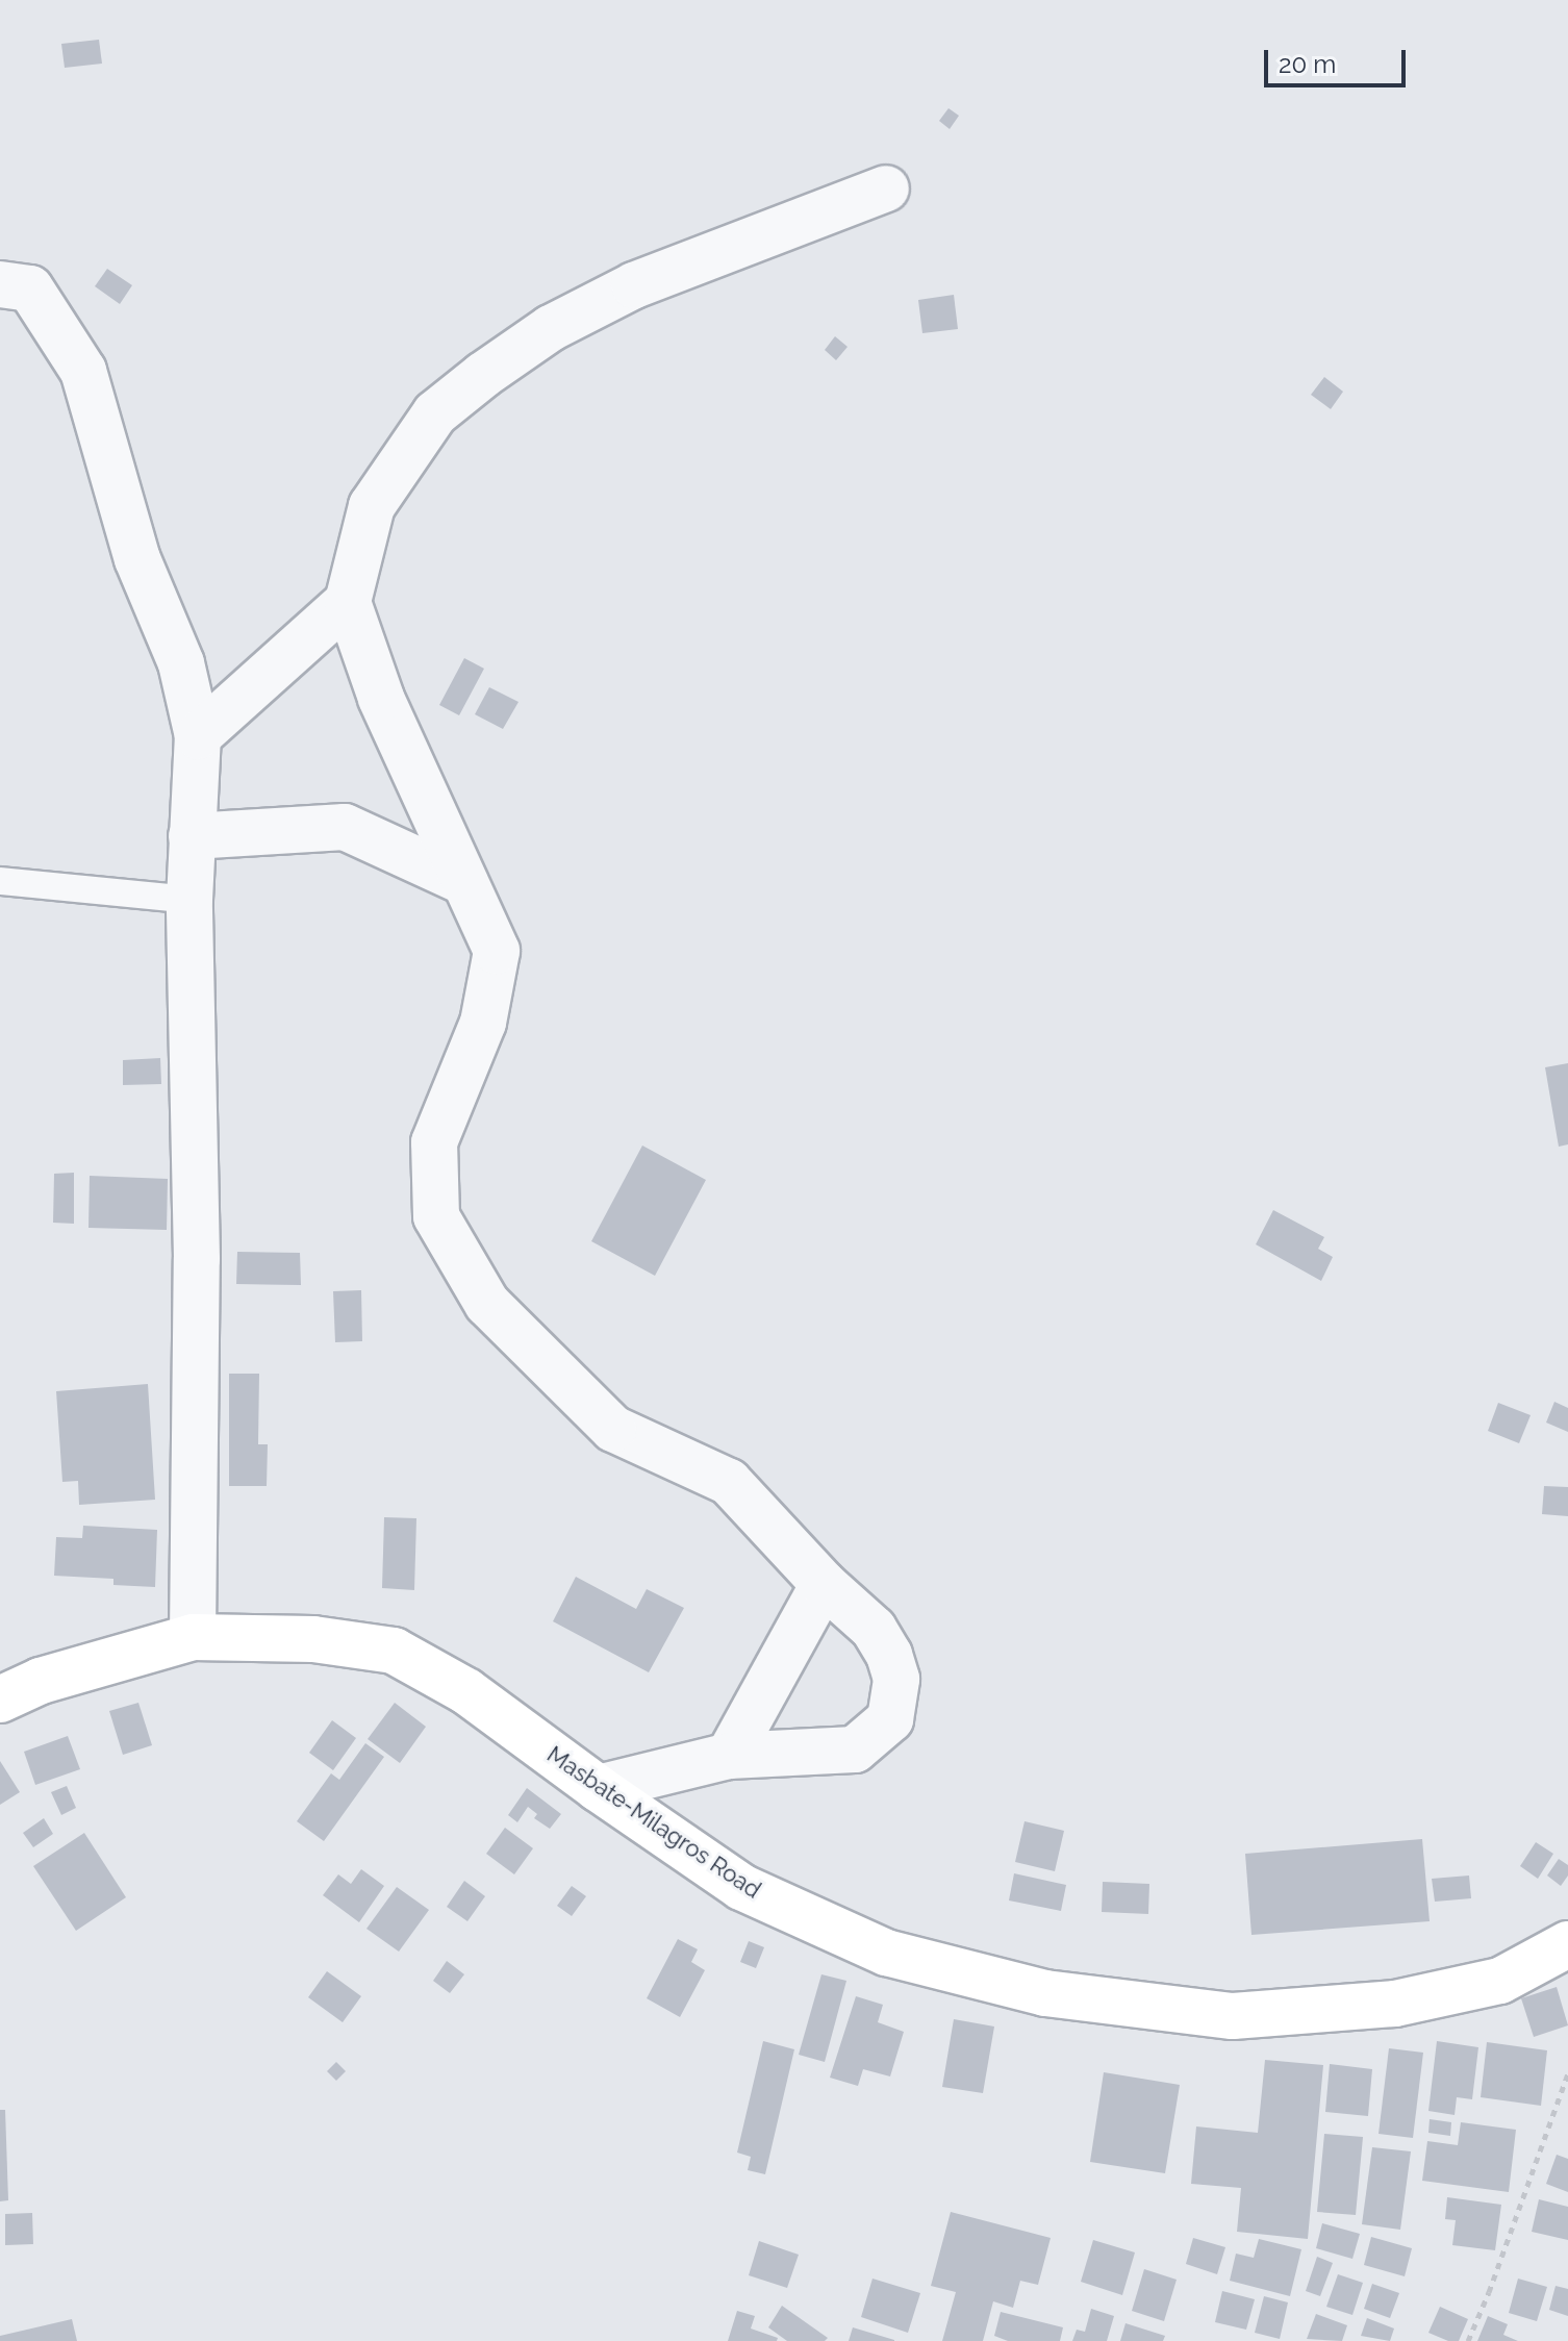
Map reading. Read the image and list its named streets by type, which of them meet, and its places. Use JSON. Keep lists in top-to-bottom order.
{
  "streets": {
    "main road": ["Masbate-Milagros Road"]
  },
  "scale_bar": "20 m"
}
